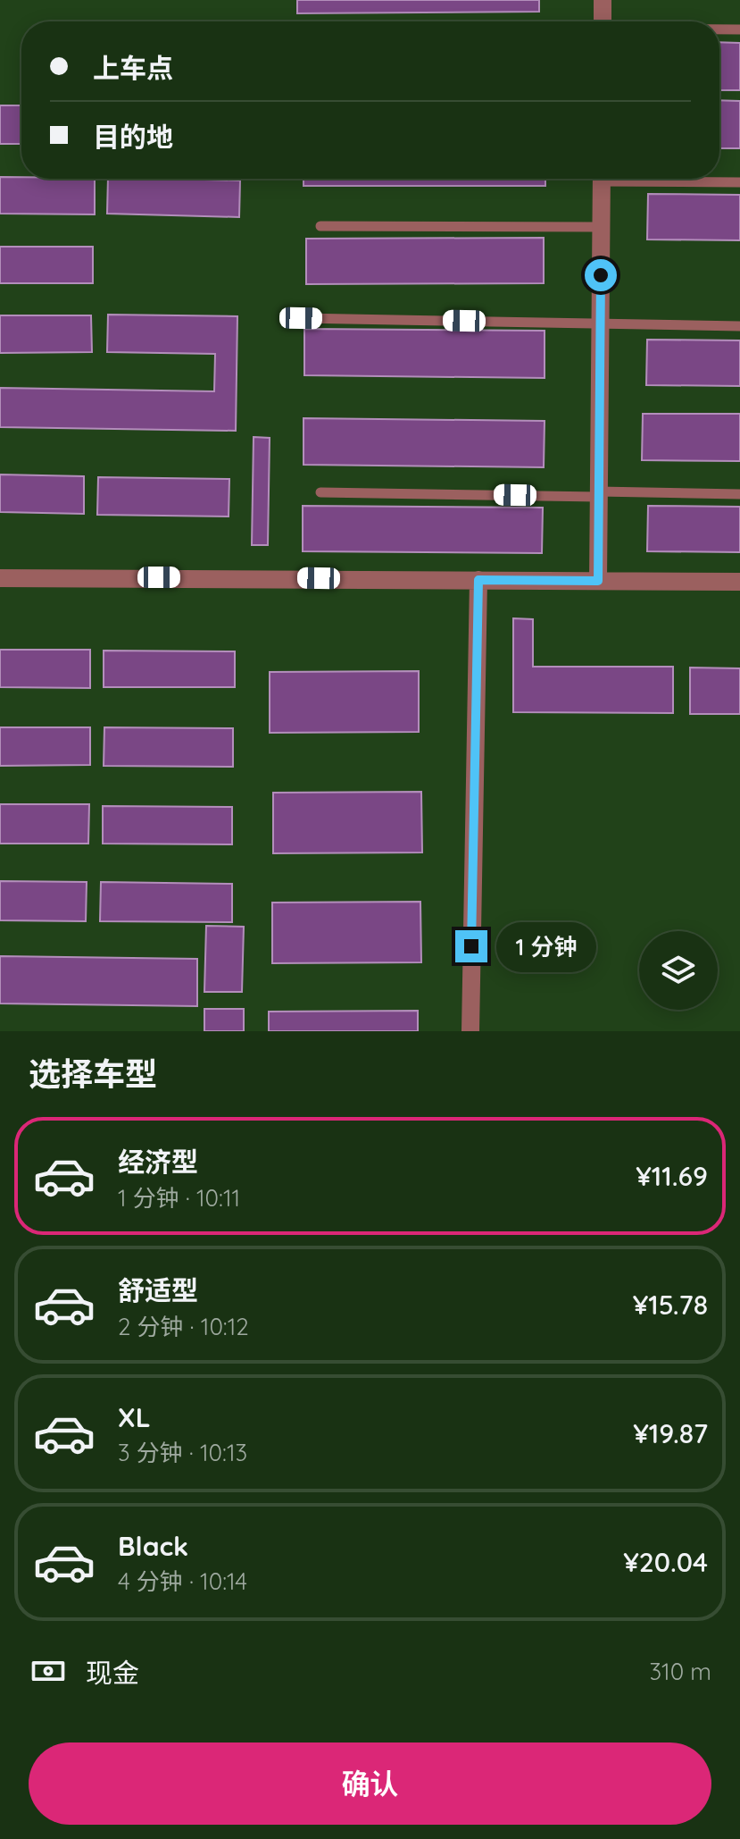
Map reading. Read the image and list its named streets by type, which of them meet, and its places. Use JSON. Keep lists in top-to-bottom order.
{
  "page": {
    "banner": ["上车点", "目的地"],
    "bubble": "1 分钟",
    "heading": "选择车型",
    "list": [
      {
        "name": "经济型",
        "note": "1 分钟 · 10:11",
        "value": "¥11.69"
      },
      {
        "name": "舒适型",
        "note": "2 分钟 · 10:12",
        "value": "¥15.78"
      },
      {
        "name": "XL",
        "note": "3 分钟 · 10:13",
        "value": "¥19.87"
      },
      {
        "name": "Black",
        "note": "4 分钟 · 10:14",
        "value": "¥20.04"
      }
    ],
    "pay": ["现金", "310 m"],
    "buttons": "确认"
  }
}
